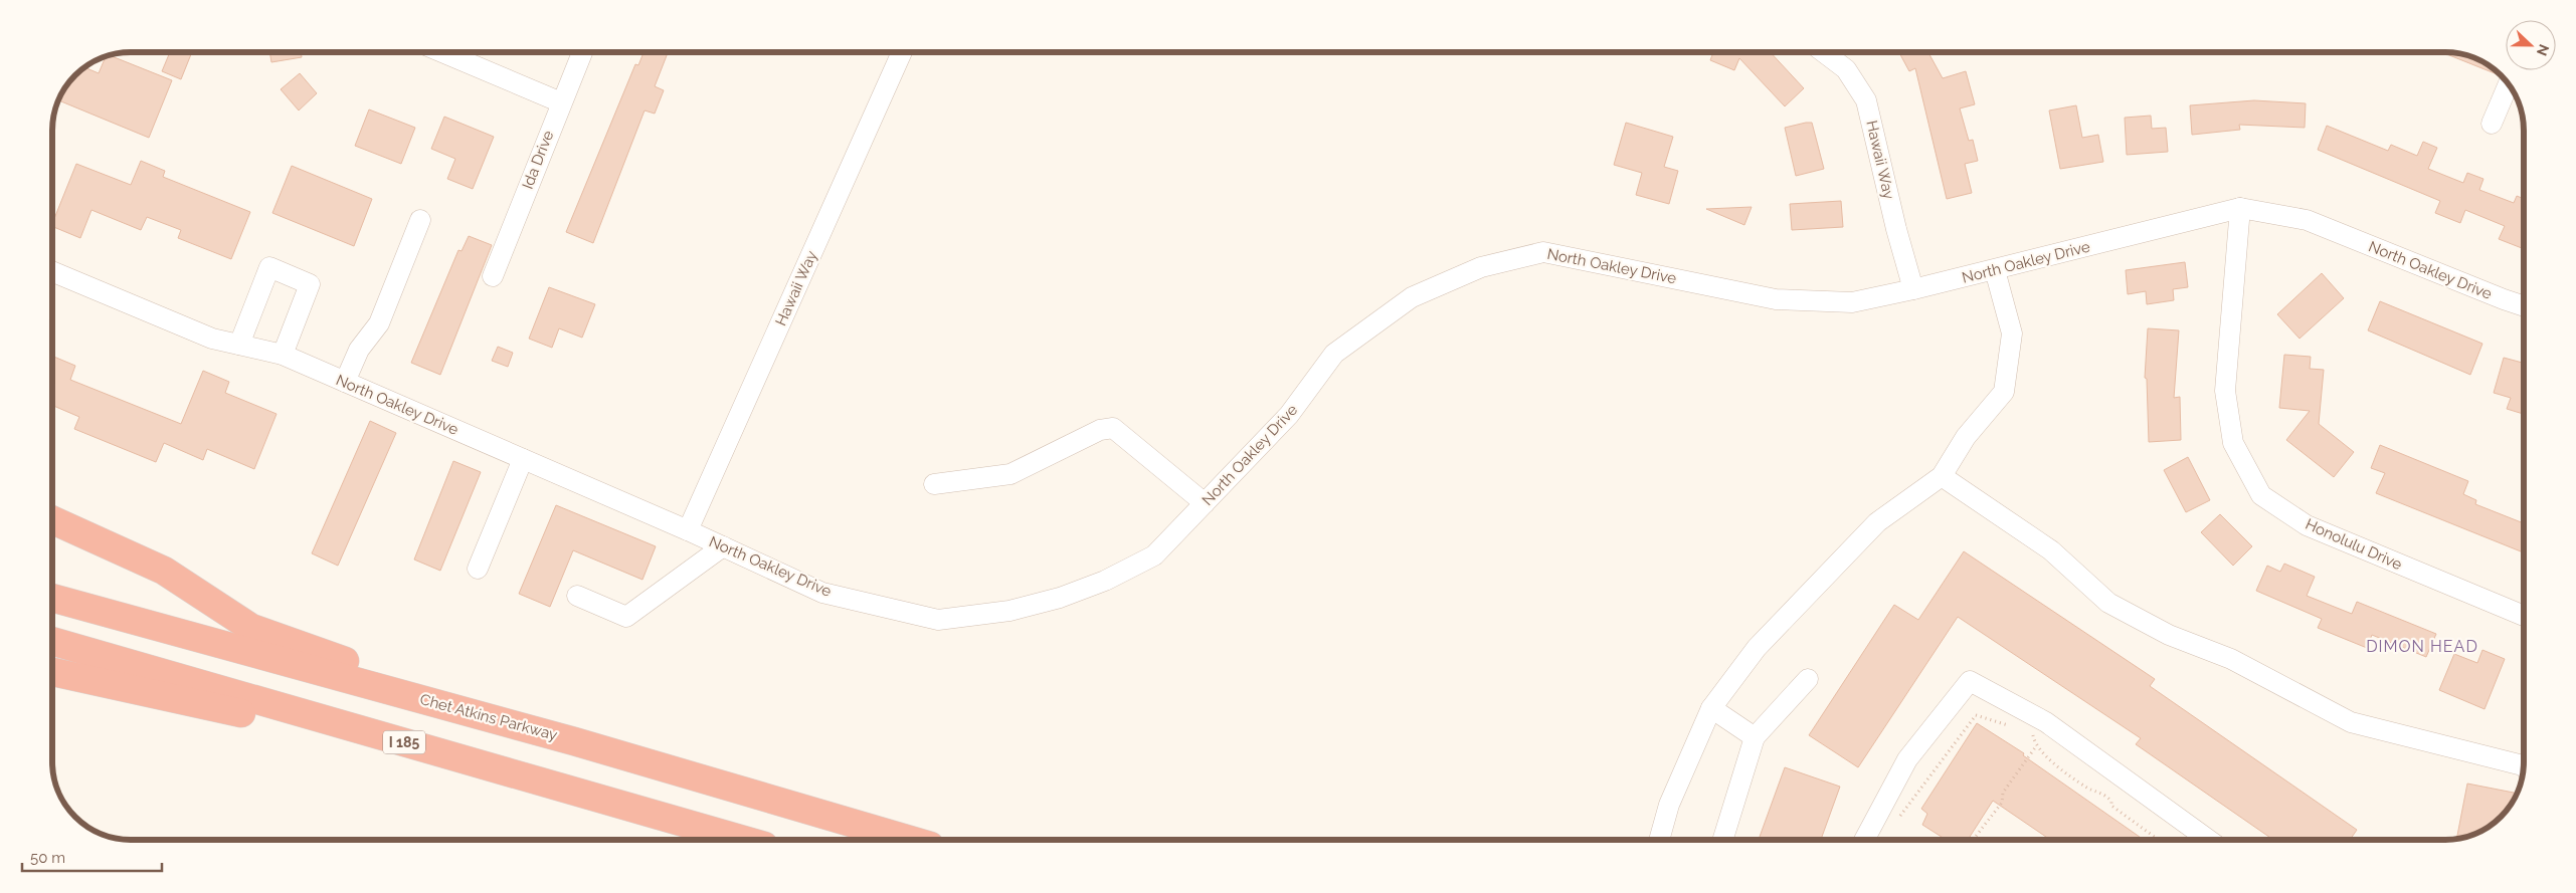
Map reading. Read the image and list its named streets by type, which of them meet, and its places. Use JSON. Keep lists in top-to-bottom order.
{
  "streets": {
    "highway": ["Chet Atkins Parkway", "I 185"],
    "street": [
      "Ida Drive",
      "Hawaii Way",
      "North Oakley Drive",
      "Honolulu Drive"
    ]
  },
  "crossings": [
    ["Hawaii Way", "North Oakley Drive"],
    ["North Oakley Drive", "Honolulu Drive"]
  ],
  "districts": ["DIMON HEAD"],
  "scale_bar": "50 m",
  "north": "right"
}
